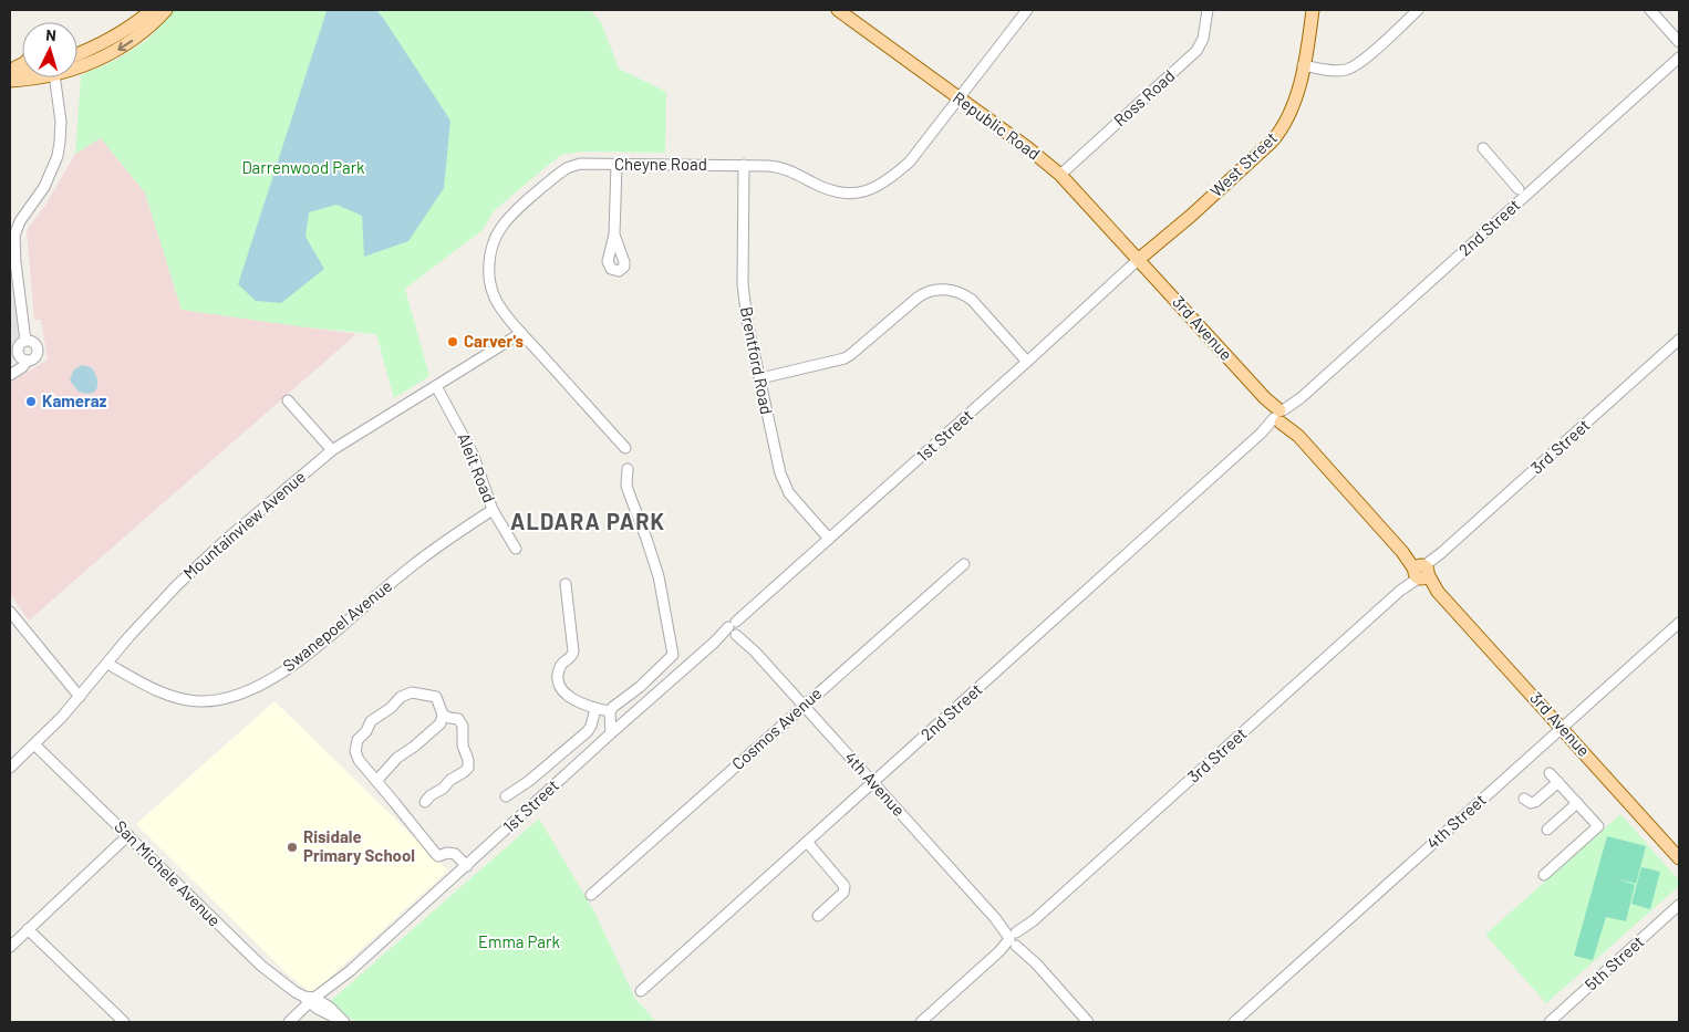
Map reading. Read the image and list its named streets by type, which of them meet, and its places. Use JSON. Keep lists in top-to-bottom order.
{
  "streets": {
    "main road": ["Republic Road", "West Street", "3rd Avenue"],
    "street": [
      "Ross Road",
      "Cheyne Road",
      "2nd Street",
      "Brentford Road",
      "1st Street",
      "3rd Street",
      "Aleit Road",
      "Mountainview Avenue",
      "Swanepoel Avenue",
      "Cosmos Avenue",
      "4th Avenue",
      "4th Street",
      "San Michele Avenue",
      "5th Street"
    ]
  },
  "crossings": [
    ["Ross Road", "Republic Road"],
    ["Republic Road", "Cheyne Road"],
    ["Republic Road", "West Street"],
    ["Republic Road", "3rd Avenue"],
    ["Republic Road", "1st Street"],
    ["Cheyne Road", "Brentford Road"],
    ["Cheyne Road", "Mountainview Avenue"],
    ["West Street", "3rd Avenue"],
    ["West Street", "1st Street"],
    ["2nd Street", "3rd Avenue"],
    ["2nd Street", "4th Avenue"],
    ["3rd Avenue", "1st Street"],
    ["3rd Avenue", "3rd Street"],
    ["3rd Avenue", "4th Street"],
    ["Brentford Road", "1st Street"],
    ["1st Street", "4th Avenue"],
    ["1st Street", "San Michele Avenue"],
    ["3rd Street", "4th Avenue"],
    ["Aleit Road", "Mountainview Avenue"],
    ["Aleit Road", "Swanepoel Avenue"],
    ["Mountainview Avenue", "Swanepoel Avenue"],
    ["Mountainview Avenue", "San Michele Avenue"],
    ["Cosmos Avenue", "4th Avenue"]
  ],
  "districts": ["ALDARA PARK"],
  "parks": ["Darrenwood Park", "Emma Park"],
  "places": ["Carver's", "Kameraz", "Risidale Primary School"],
  "north": "top"
}
